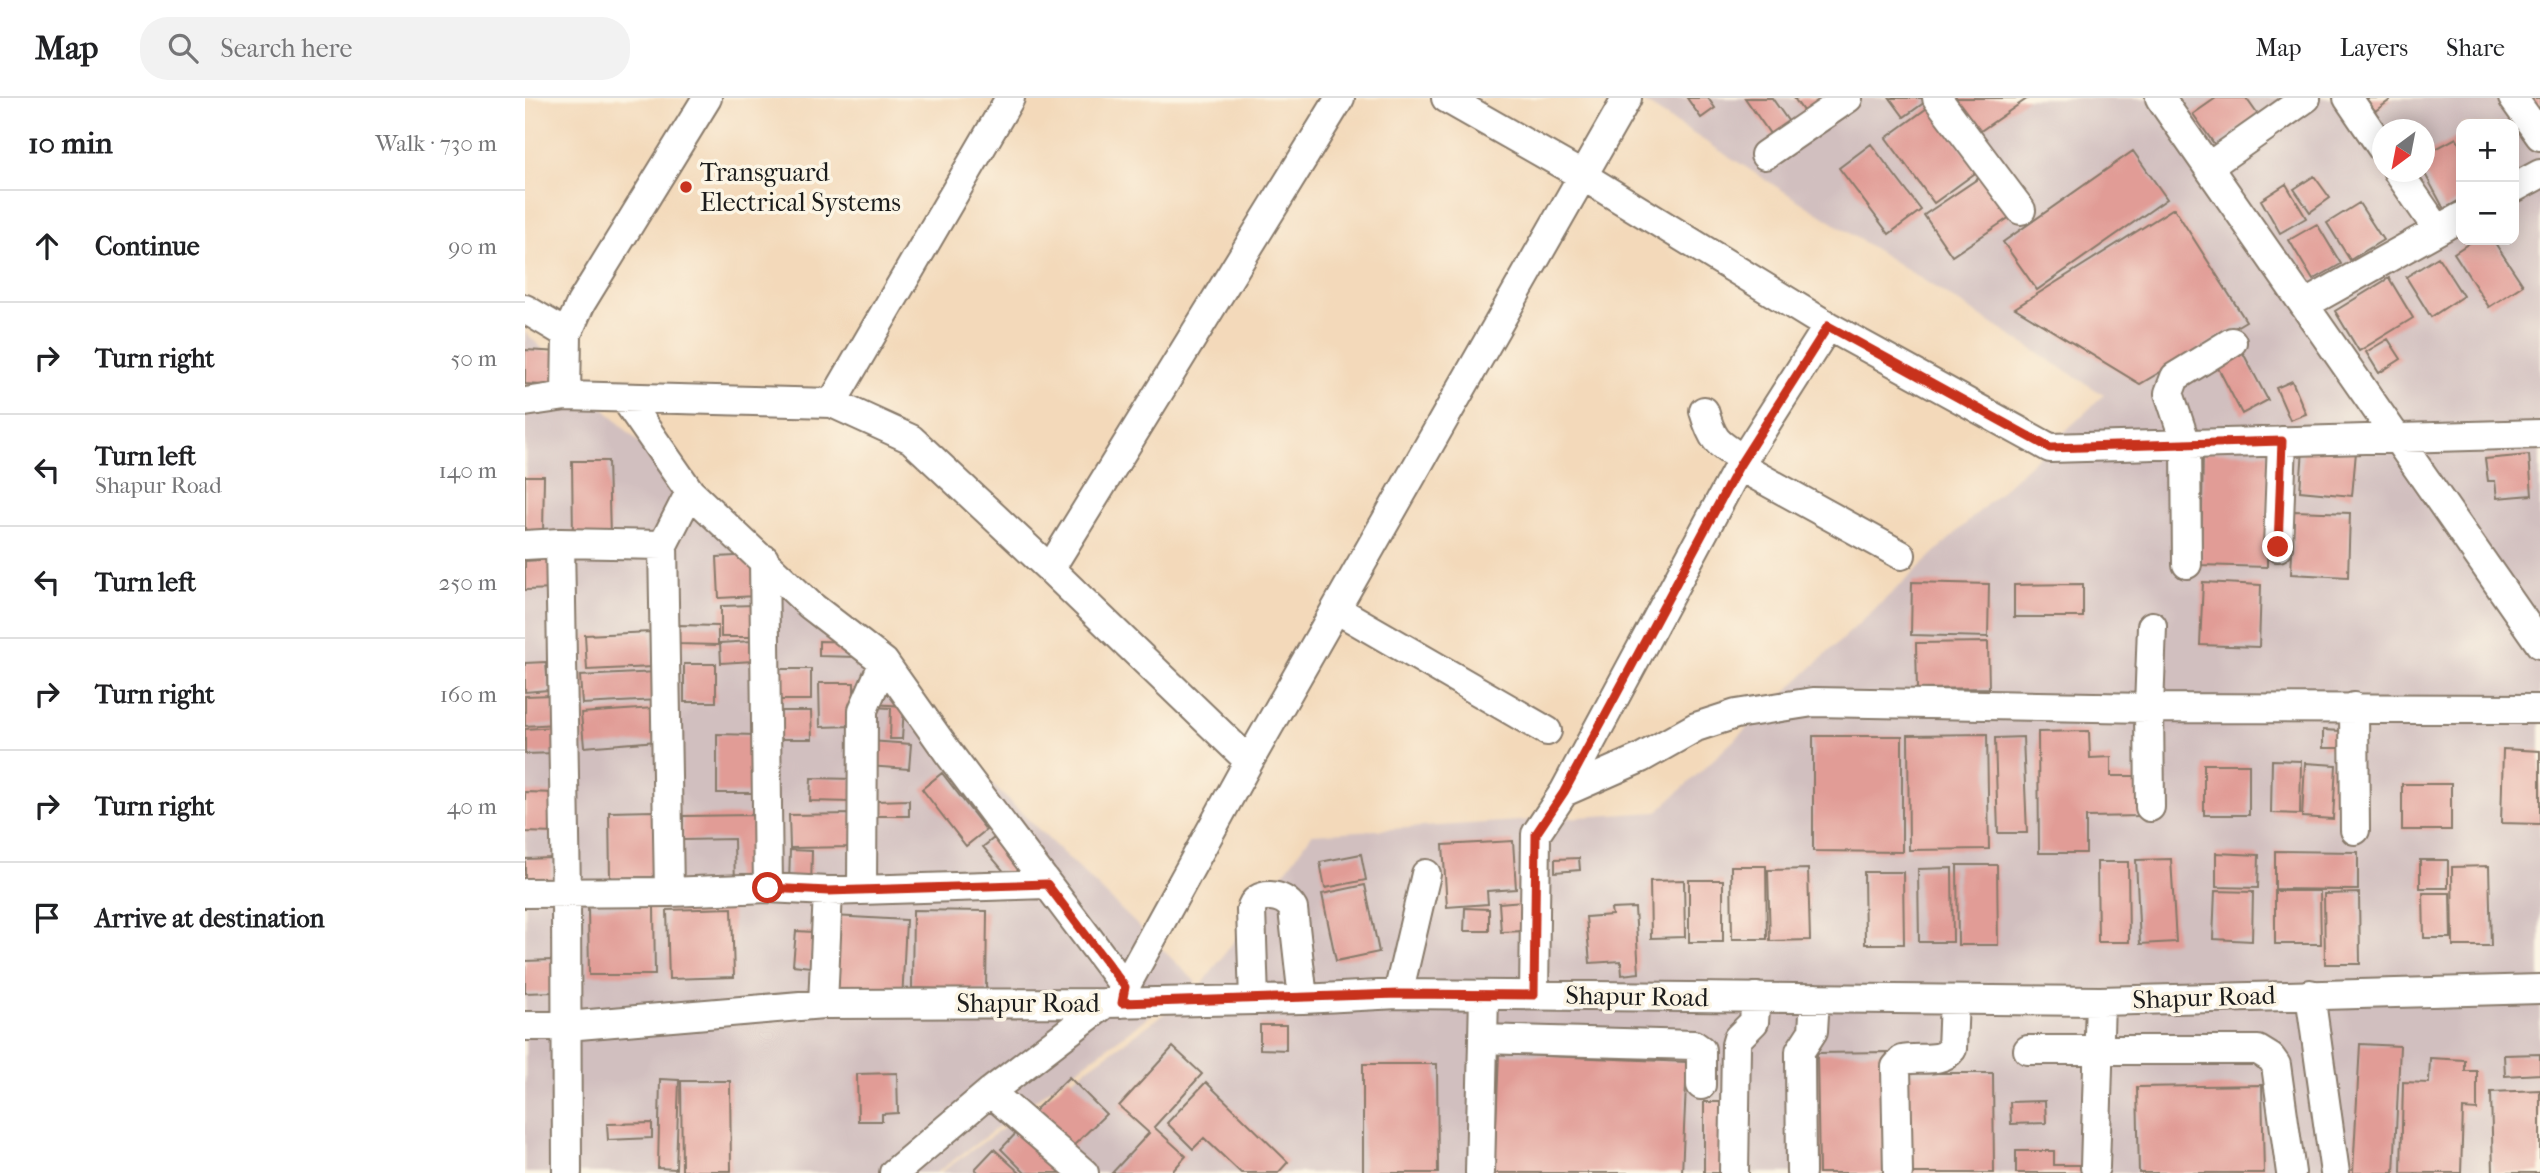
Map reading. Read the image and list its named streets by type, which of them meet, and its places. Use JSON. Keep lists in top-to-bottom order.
{
  "streets": {
    "street": ["Shapur Road"]
  },
  "places": ["Transguard Electrical Systems"],
  "north": "bottom left",
  "page": {
    "header": "Map",
    "search": "Search here",
    "nav": ["Map", "Layers", "Share"],
    "heading": ["10 min", "Walk · 730 m"],
    "map_buttons": ["+", "−"],
    "list": [
      ["Continue", "90 m"],
      ["Turn right", "50 m"],
      ["Turn left", "Shapur Road", "140 m"],
      ["Turn left", "250 m"],
      ["Turn right", "160 m"],
      ["Turn right", "40 m"],
      "Arrive at destination"
    ]
  }
}
